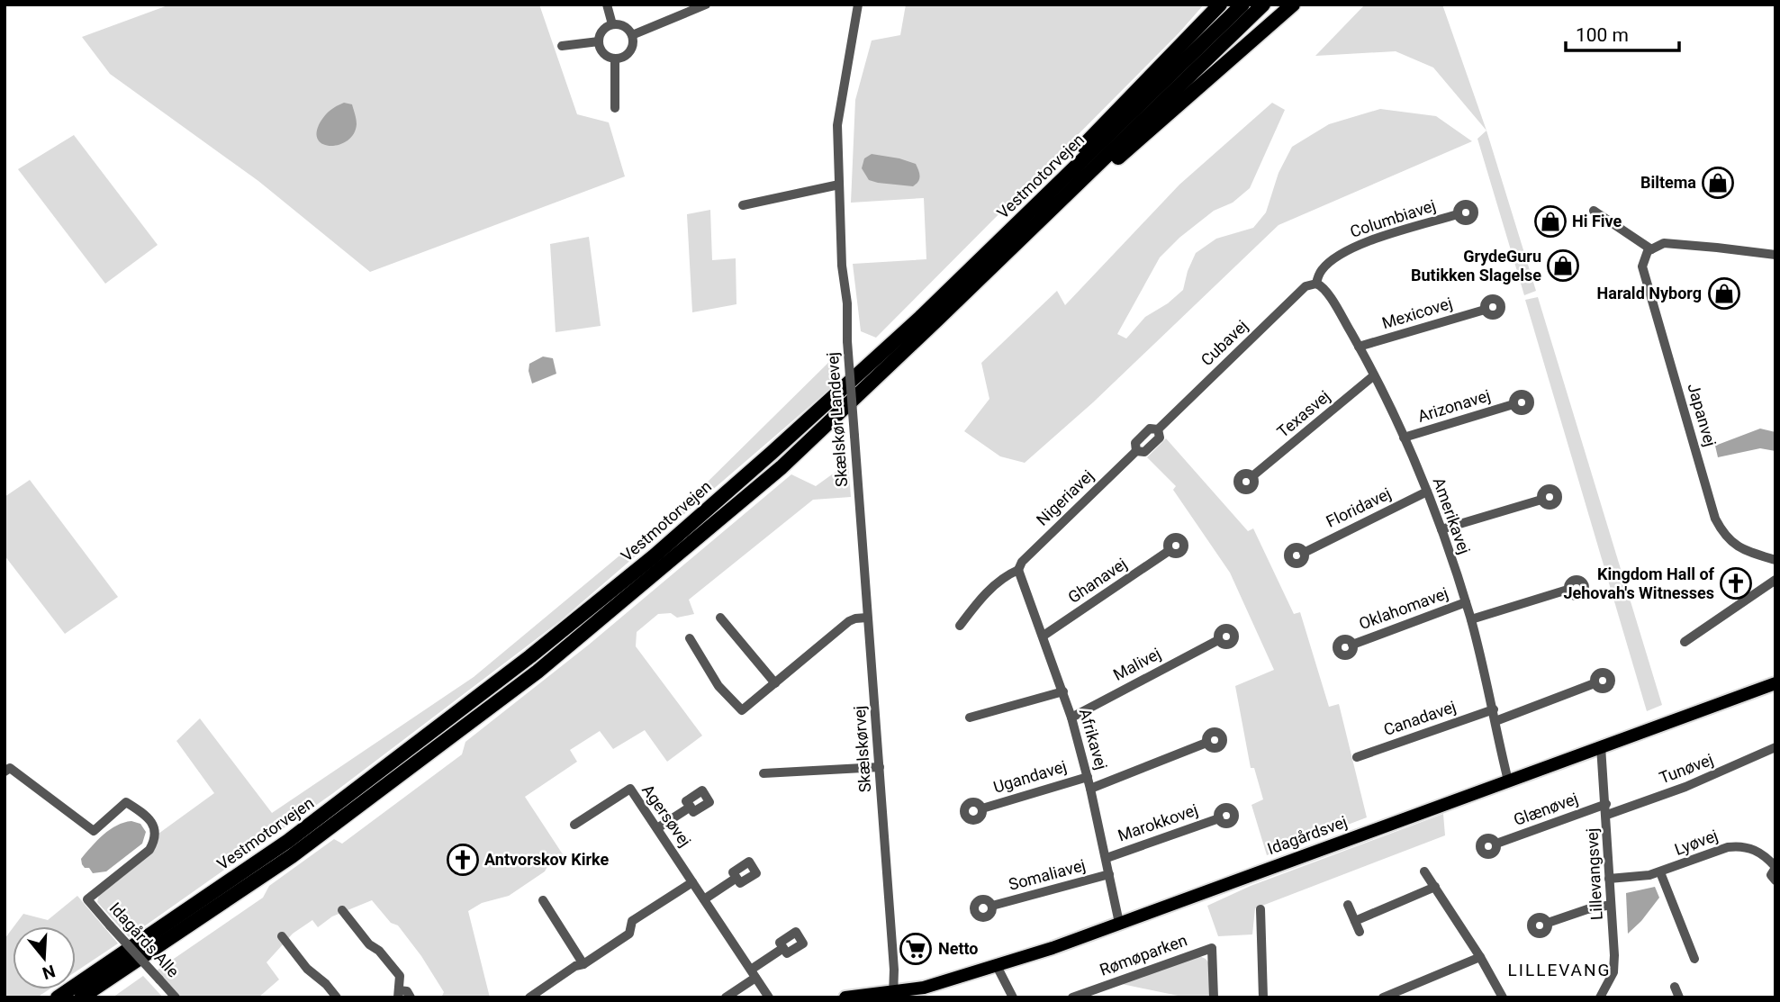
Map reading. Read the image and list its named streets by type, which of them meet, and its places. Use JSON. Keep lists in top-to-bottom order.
{
  "streets": {
    "highway": ["Vestmotorvejen"],
    "main road": ["Idagårdsvej"],
    "street": [
      "Columbiavej",
      "Mexicovej",
      "Cubavej",
      "Arizonavej",
      "Texasvej",
      "Japanvej",
      "Skælskør Landevej",
      "Nigeriavej",
      "Floridavej",
      "Amerikavej",
      "Ghanavej",
      "Oklahomavej",
      "Malivej",
      "Canadavej",
      "Afrikavej",
      "Skælskørvej",
      "Tunøvej",
      "Ugandavej",
      "Glænøvej",
      "Agersøvej",
      "Marokkovej",
      "Lyøvej",
      "Lillevangsvej",
      "Somaliavej",
      "Idagårds Alle",
      "Rømøparken"
    ]
  },
  "crossings": [
    ["Columbiavej", "Cubavej"],
    ["Columbiavej", "Amerikavej"],
    ["Mexicovej", "Amerikavej"],
    ["Cubavej", "Nigeriavej"],
    ["Cubavej", "Amerikavej"],
    ["Arizonavej", "Amerikavej"],
    ["Texasvej", "Amerikavej"],
    ["Skælskør Landevej", "Skælskørvej"],
    ["Nigeriavej", "Afrikavej"],
    ["Floridavej", "Amerikavej"],
    ["Amerikavej", "Oklahomavej"],
    ["Amerikavej", "Canadavej"],
    ["Amerikavej", "Idagårdsvej"],
    ["Ghanavej", "Afrikavej"],
    ["Malivej", "Afrikavej"],
    ["Afrikavej", "Ugandavej"],
    ["Afrikavej", "Marokkovej"],
    ["Afrikavej", "Idagårdsvej"],
    ["Afrikavej", "Somaliavej"],
    ["Skælskørvej", "Idagårdsvej"],
    ["Tunøvej", "Glænøvej"],
    ["Tunøvej", "Lillevangsvej"],
    ["Glænøvej", "Lillevangsvej"],
    ["Idagårdsvej", "Lillevangsvej"],
    ["Lyøvej", "Lillevangsvej"]
  ],
  "districts": ["LILLEVANG"],
  "places": {
    "shop": [
      "Biltema",
      "Hi Five",
      "GrydeGuru Butikken Slagelse",
      "Harald Nyborg"
    ],
    "church": ["Kingdom Hall of Jehovah's Witnesses", "Antvorskov Kirke"],
    "supermarket": ["Netto"]
  },
  "scale_bar": "100 m",
  "north": "bottom"
}
